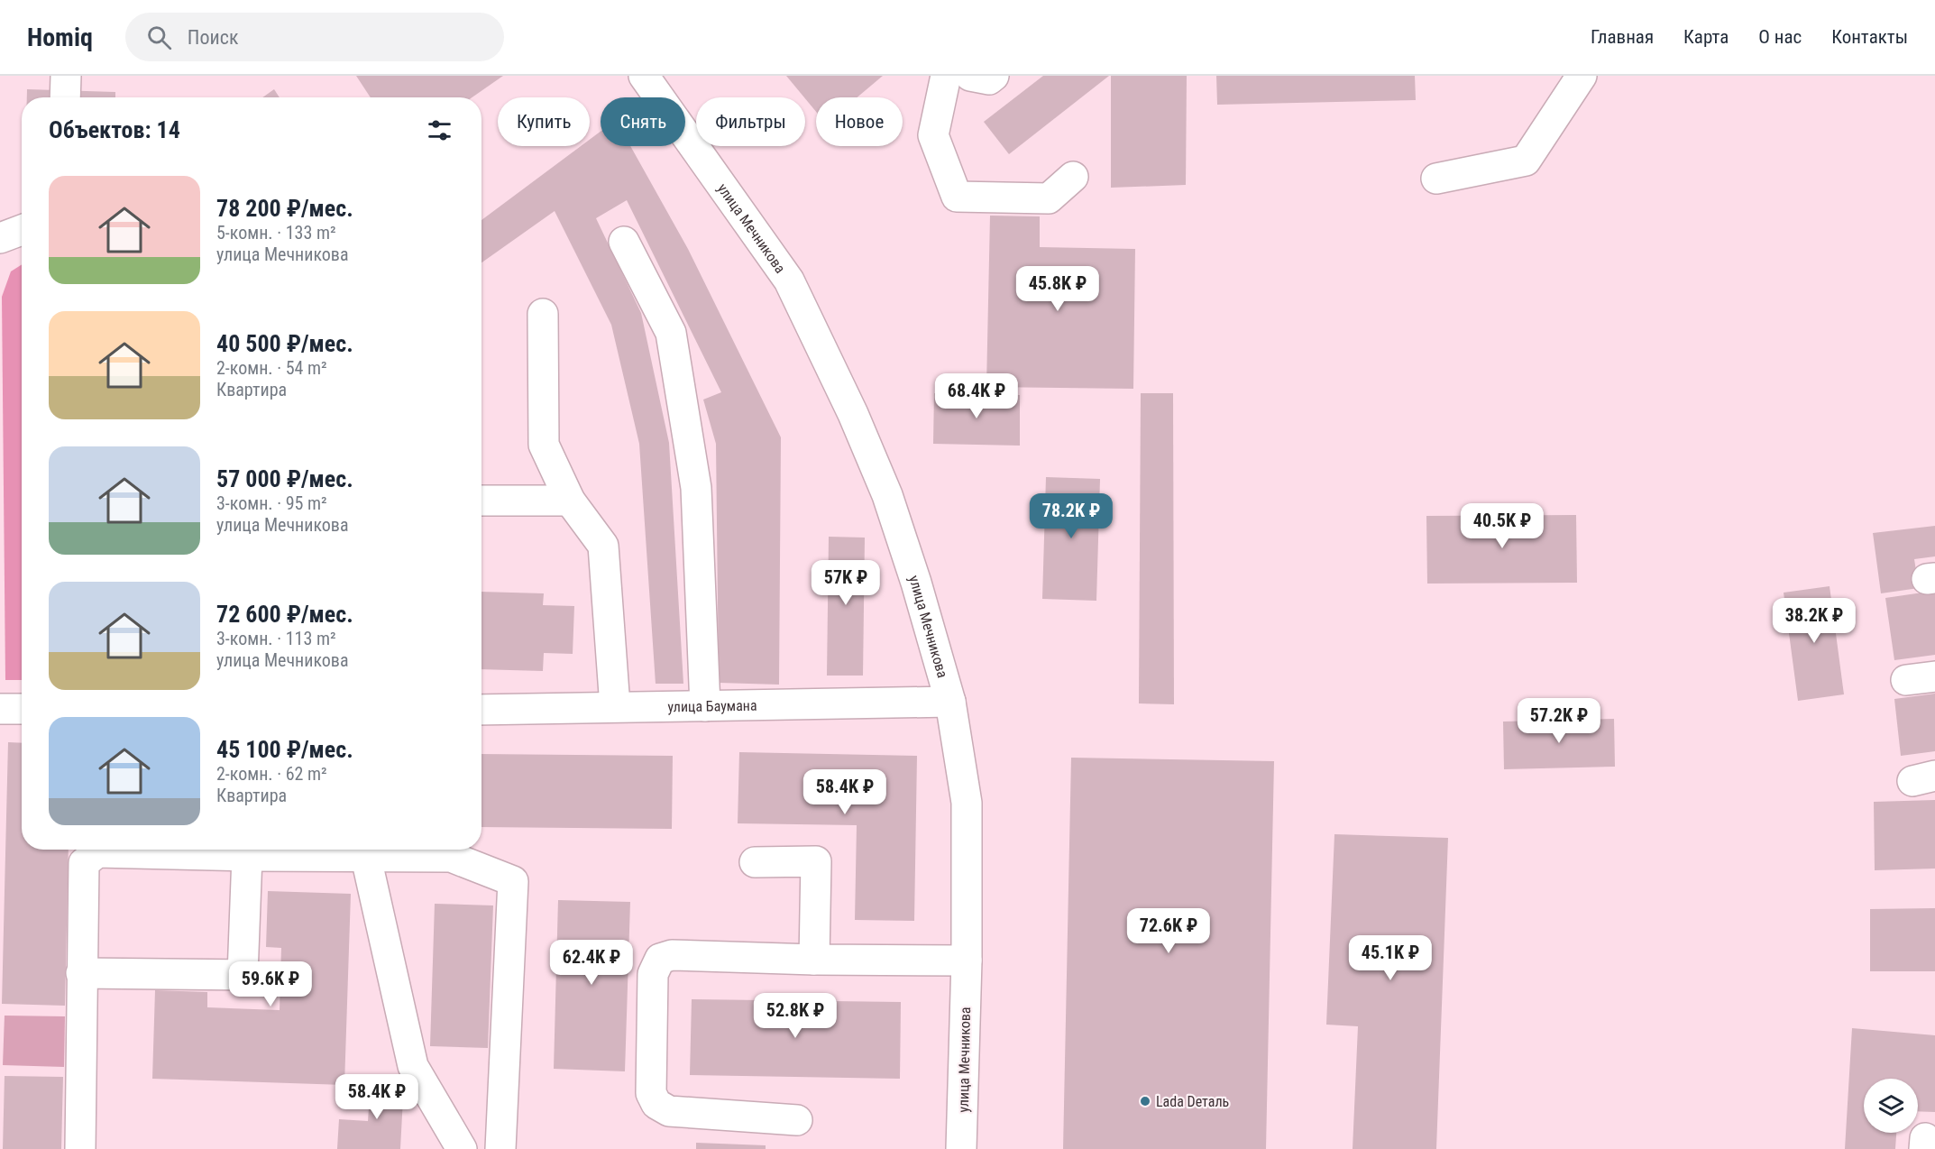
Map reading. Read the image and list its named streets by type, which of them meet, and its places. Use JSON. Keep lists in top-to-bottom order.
{
  "streets": {
    "street": ["улица Мечникова", "улица Баумана"]
  },
  "crossings": [
    ["улица Мечникова", "улица Баумана"]
  ],
  "places": ["Lada Dеталь"],
  "page": {
    "header": "Homiq",
    "search": "Поиск",
    "nav": [
      "Главная",
      "Карта",
      "О нас",
      "Контакты"
    ],
    "chip": [
      "Купить",
      "Снять",
      "Фильтры",
      "Новое"
    ],
    "heading": "Объектов: 14",
    "list": [
      {
        "name": "78 200 ₽/мес.",
        "note": "5-комн. · 133 m² · улица Мечникова"
      },
      {
        "name": "40 500 ₽/мес.",
        "note": "2-комн. · 54 m² · Квартира"
      },
      {
        "name": "57 000 ₽/мес.",
        "note": "3-комн. · 95 m² · улица Мечникова"
      },
      {
        "name": "72 600 ₽/мес.",
        "note": "3-комн. · 113 m² · улица Мечникова"
      },
      {
        "name": "45 100 ₽/мес.",
        "note": "2-комн. · 62 m² · Квартира"
      }
    ],
    "price": [
      "45.8K ₽",
      "68.4K ₽",
      "78.2K ₽",
      "40.5K ₽",
      "57K ₽",
      "38.2K ₽",
      "57.2K ₽",
      "58.4K ₽",
      "72.6K ₽",
      "45.1K ₽",
      "62.4K ₽",
      "59.6K ₽",
      "52.8K ₽",
      "58.4K ₽"
    ]
  }
}
